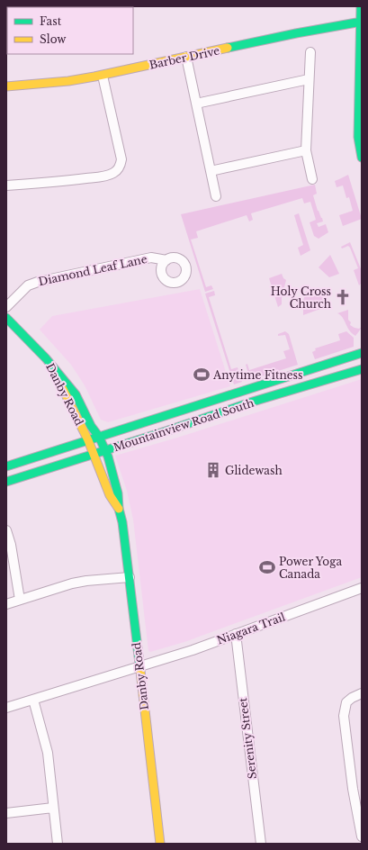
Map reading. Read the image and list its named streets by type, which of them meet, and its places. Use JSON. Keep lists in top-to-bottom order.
{
  "streets": {
    "street": [
      "Barber Drive",
      "Diamond Leaf Lane",
      "Danby Road",
      "Mountainview Road South",
      "Niagara Trail",
      "Serenity Street"
    ]
  },
  "crossings": [
    ["Danby Road", "Mountainview Road South"],
    ["Danby Road", "Niagara Trail"],
    ["Niagara Trail", "Serenity Street"]
  ],
  "places": {
    "church": ["Holy Cross Church"],
    "sports": ["Anytime Fitness", "Power Yoga Canada"],
    "building": ["Glidewash"]
  },
  "legend": ["Fast", "Slow"]
}
